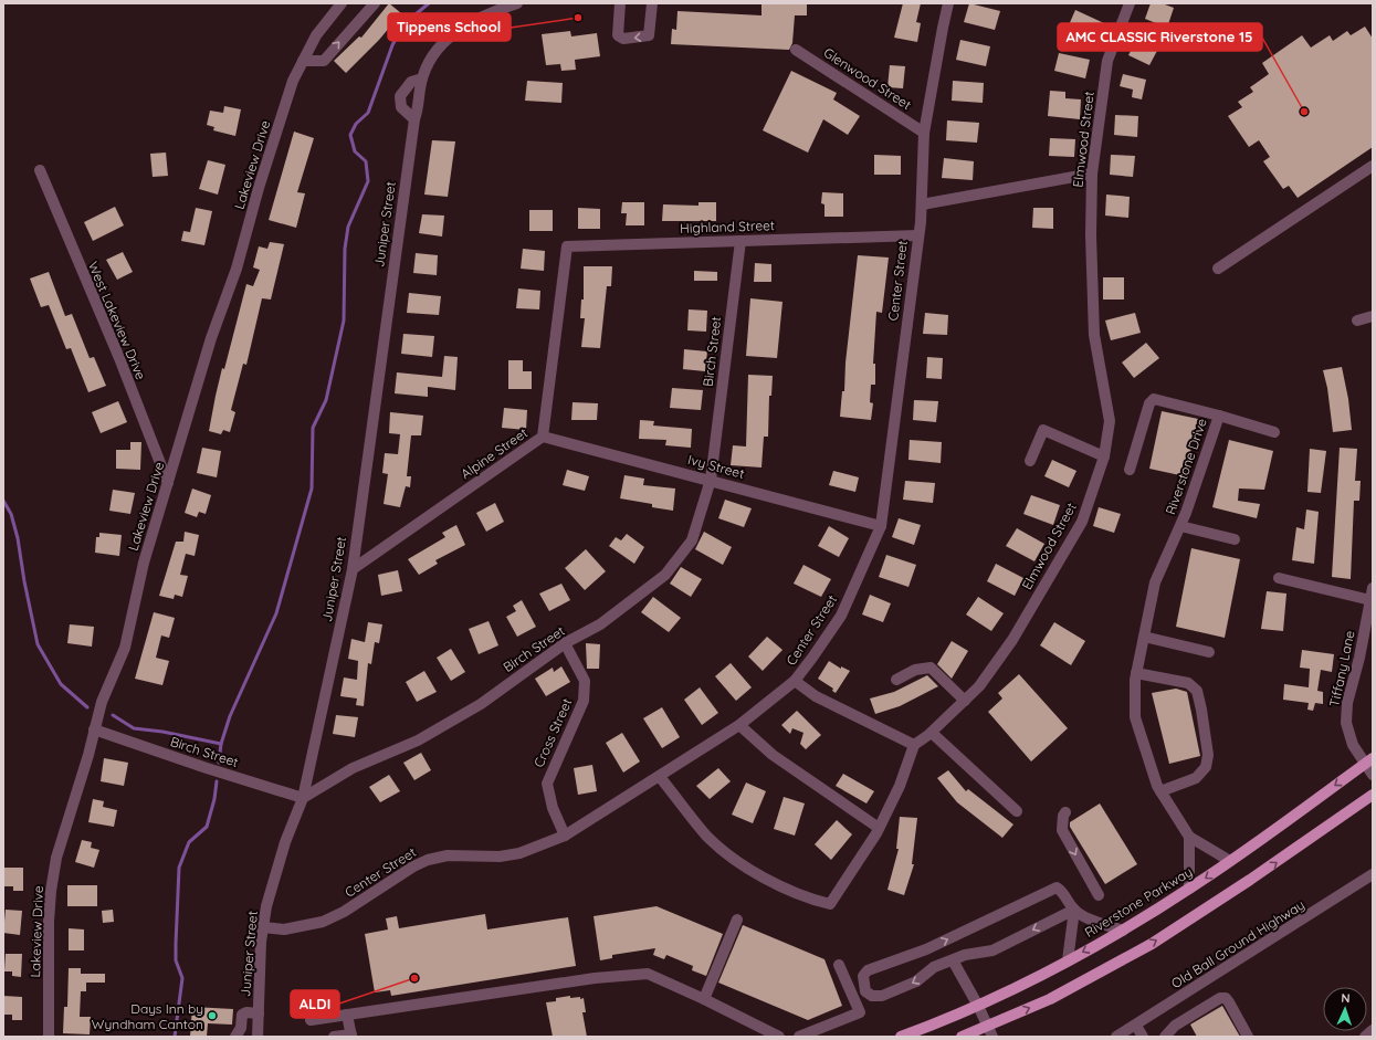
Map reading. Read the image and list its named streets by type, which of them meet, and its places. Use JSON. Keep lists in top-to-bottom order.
{
  "streets": {
    "main road": ["Riverstone Parkway"],
    "street": [
      "Glenwood Street",
      "Elmwood Street",
      "Lakeview Drive",
      "Juniper Street",
      "Highland Street",
      "Center Street",
      "West Lakeview Drive",
      "Birch Street",
      "Alpine Street",
      "Ivy Street",
      "Riverstone Drive",
      "Tiffany Lane",
      "Cross Street",
      "Old Ball Ground Highway"
    ]
  },
  "crossings": [
    ["Glenwood Street", "Center Street"],
    ["Lakeview Drive", "West Lakeview Drive"],
    ["Lakeview Drive", "Birch Street"],
    ["Juniper Street", "Center Street"],
    ["Juniper Street", "Birch Street"],
    ["Juniper Street", "Alpine Street"],
    ["Highland Street", "Center Street"],
    ["Highland Street", "Birch Street"],
    ["Highland Street", "Alpine Street"],
    ["Center Street", "Ivy Street"],
    ["Center Street", "Cross Street"],
    ["Birch Street", "Ivy Street"],
    ["Birch Street", "Cross Street"],
    ["Alpine Street", "Ivy Street"],
    ["Riverstone Drive", "Riverstone Parkway"],
    ["Tiffany Lane", "Riverstone Parkway"]
  ],
  "places": [
    "Tippens School",
    "AMC CLASSIC Riverstone 15",
    "ALDI",
    "Days Inn by Wyndham Canton"
  ],
  "north": "top"
}
